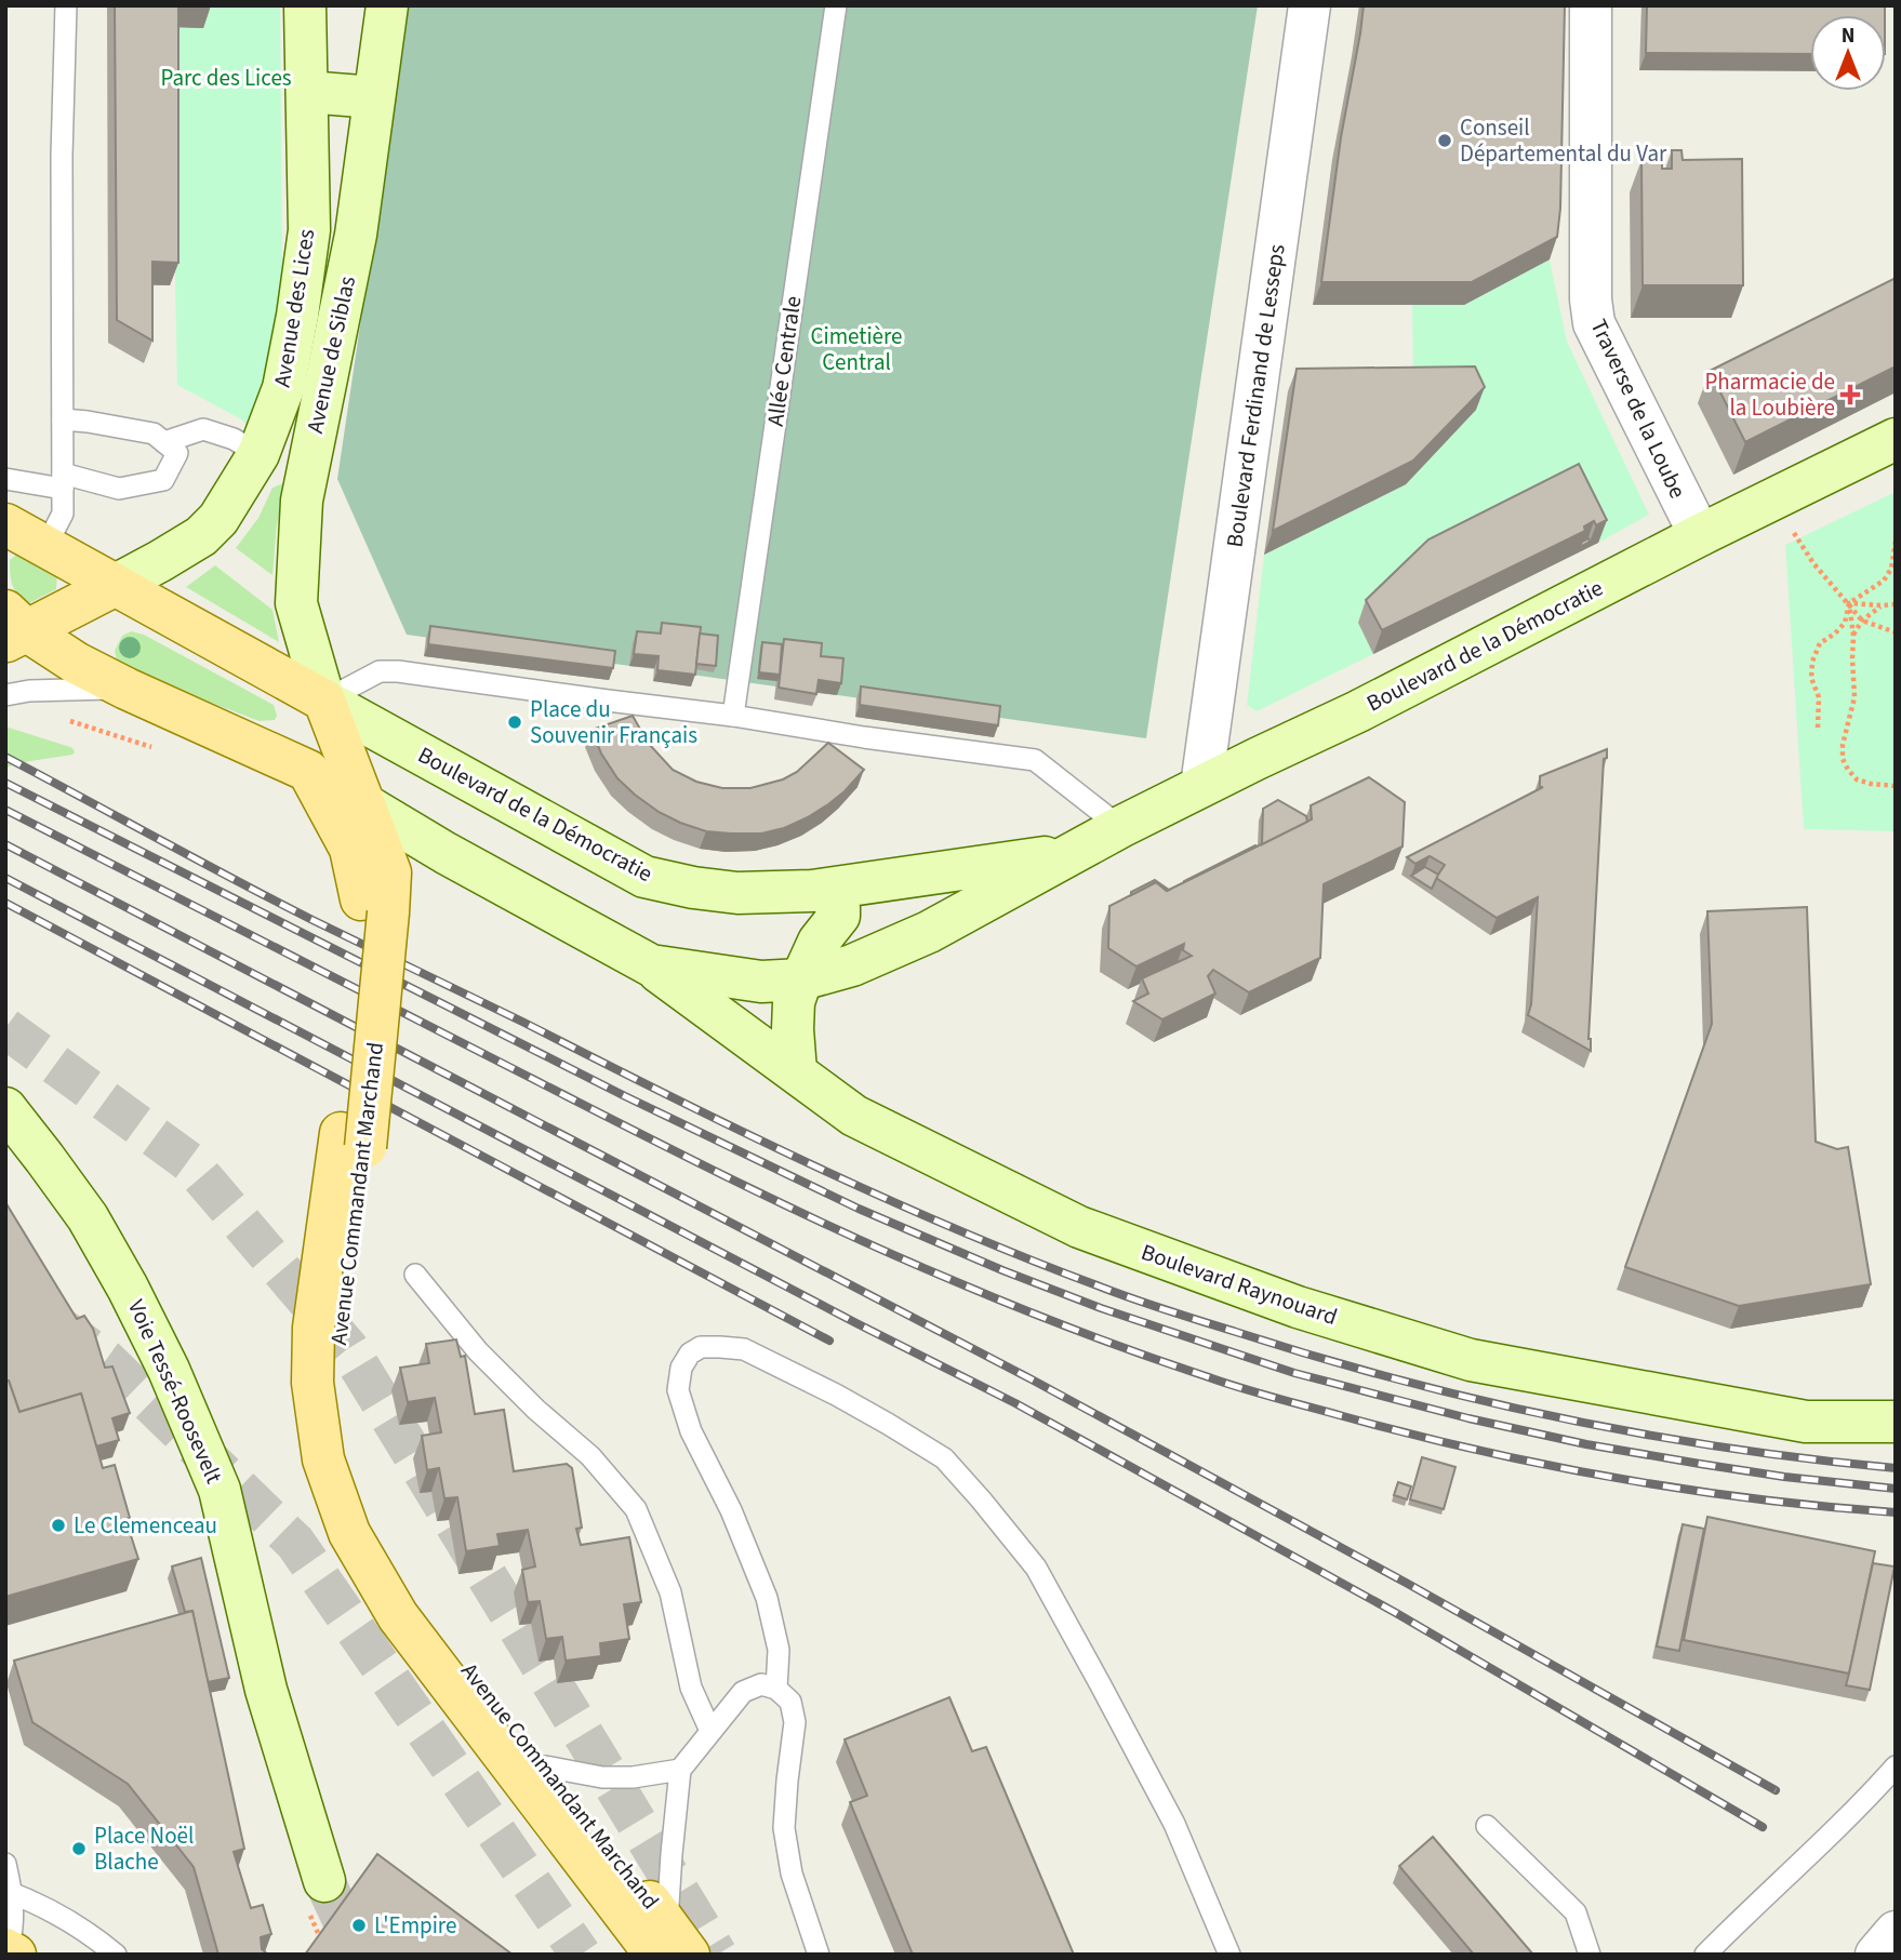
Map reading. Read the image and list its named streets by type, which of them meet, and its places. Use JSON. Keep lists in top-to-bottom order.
{
  "streets": {
    "main road": ["Avenue Commandant Marchand"],
    "street": [
      "Avenue des Lices",
      "Avenue de Siblas",
      "Boulevard Ferdinand de Lesseps",
      "Traverse de la Loube",
      "Boulevard de la Démocratie",
      "Boulevard Raynouard",
      "Voie Tessé-Roosevelt"
    ],
    "lane": ["Allée Centrale"]
  },
  "crossings": [
    ["Avenue de Siblas", "Boulevard de la Démocratie"],
    ["Avenue de Siblas", "Avenue Commandant Marchand"],
    ["Boulevard Ferdinand de Lesseps", "Boulevard de la Démocratie"],
    ["Traverse de la Loube", "Boulevard de la Démocratie"],
    ["Boulevard de la Démocratie", "Avenue Commandant Marchand"],
    ["Boulevard de la Démocratie", "Boulevard Raynouard"]
  ],
  "parks": ["Parc des Lices", "Cimetière Central"],
  "places": {
    "other": [
      "Conseil Départemental du Var",
      "Place du Souvenir Français",
      "Le Clemenceau",
      "Place Noël Blache",
      "L'Empire"
    ],
    "health": ["Pharmacie de la Loubière"]
  },
  "north": "top"
}
